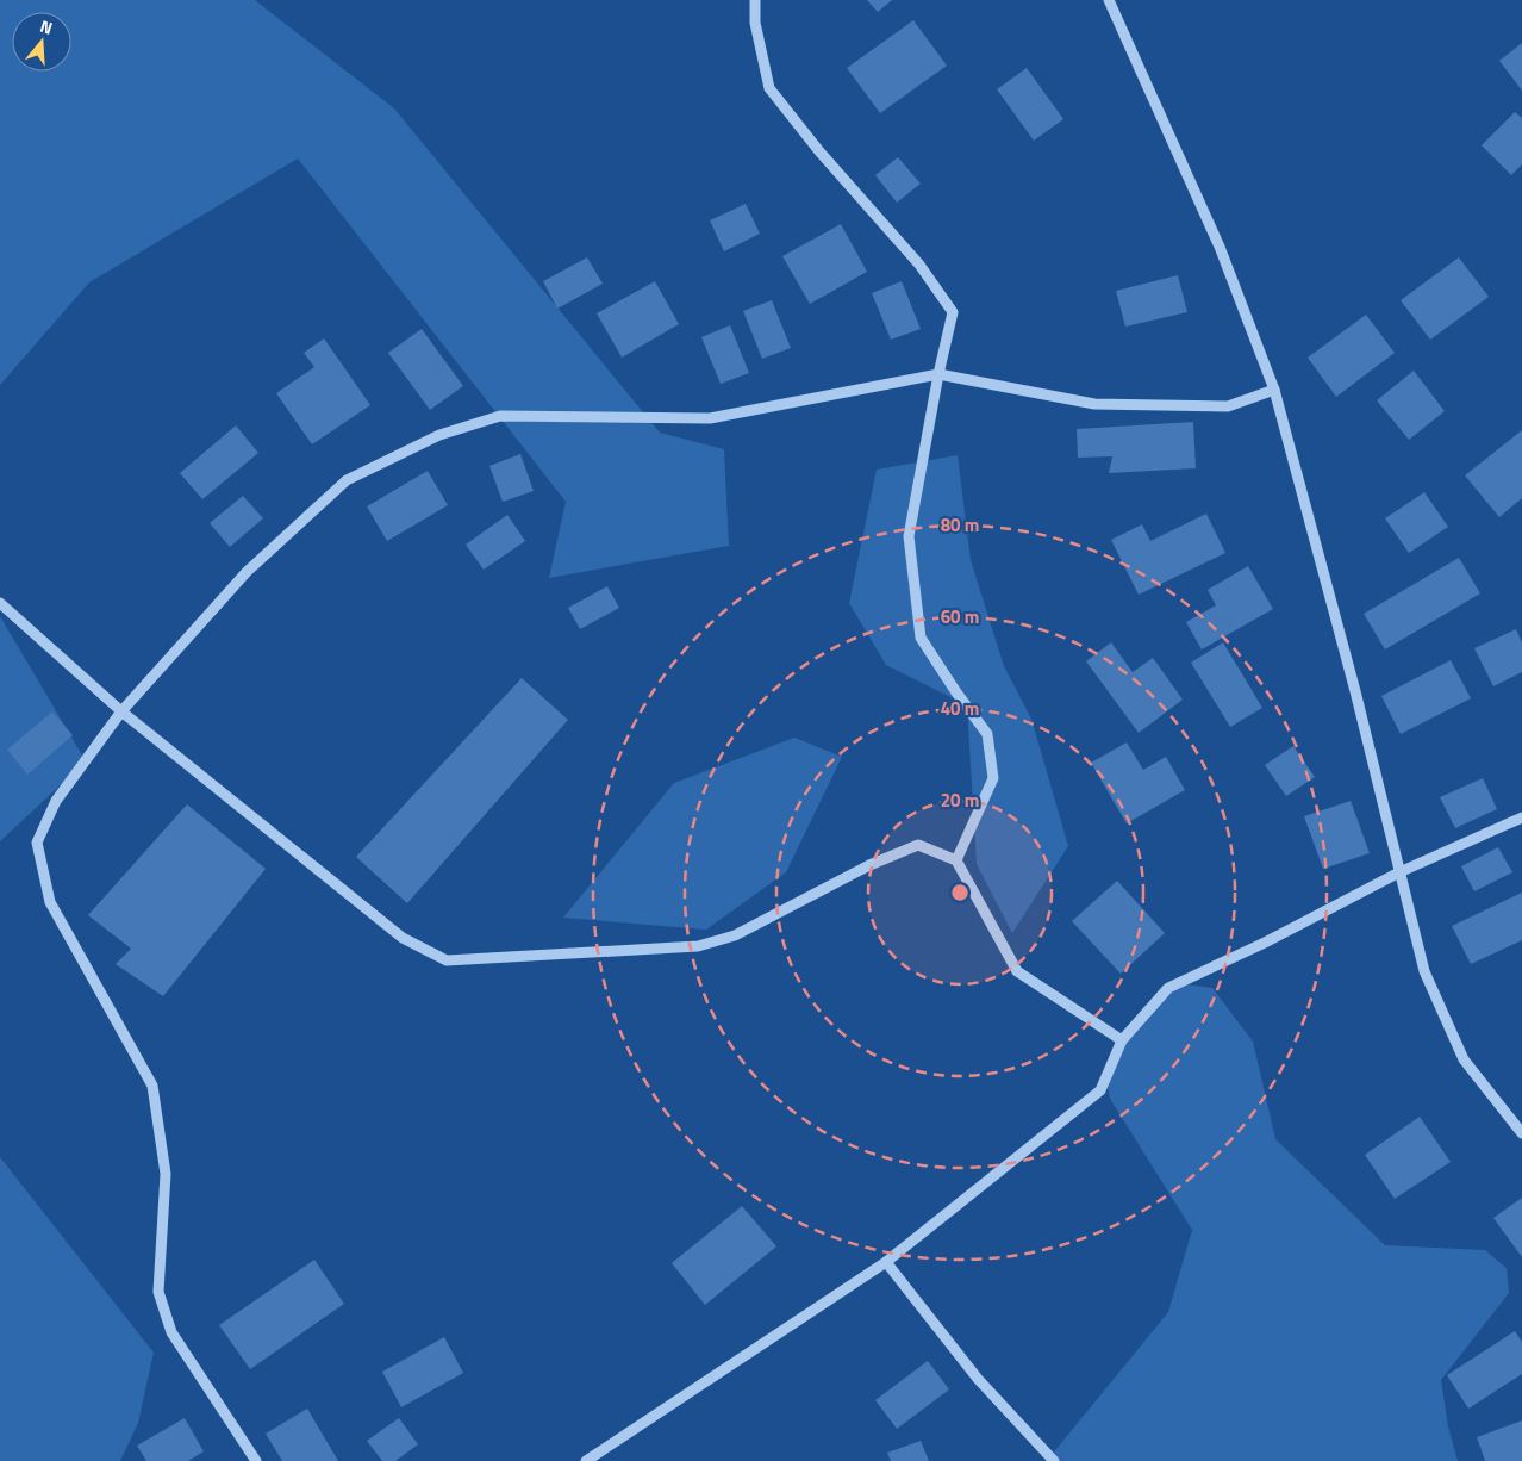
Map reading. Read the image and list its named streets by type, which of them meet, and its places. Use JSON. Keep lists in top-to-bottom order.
{
  "north": "top",
  "rings": [
    "80 m",
    "60 m",
    "40 m",
    "20 m"
  ]
}
